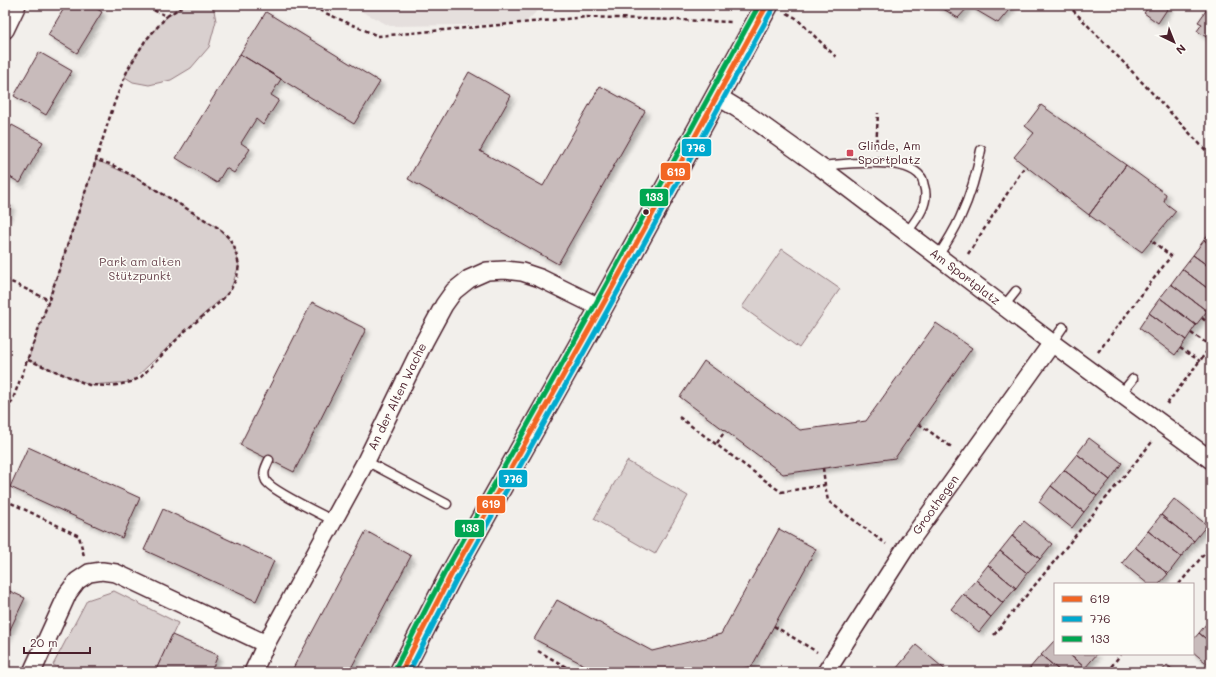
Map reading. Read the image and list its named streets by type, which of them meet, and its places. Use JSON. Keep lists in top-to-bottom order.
{
  "streets": {
    "street": ["Am Sportplatz", "An der Alten Wache", "Groothegen"]
  },
  "crossings": [
    ["Am Sportplatz", "Groothegen"]
  ],
  "parks": ["Park am alten Stützpunkt"],
  "places": {
    "transit": ["Glinde, Am Sportplatz"]
  },
  "lines": ["transit line 619", "transit line 133", "transit line 776"],
  "legend": ["619", "776", "133"],
  "scale_bar": "20 m",
  "north": "bottom right"
}
